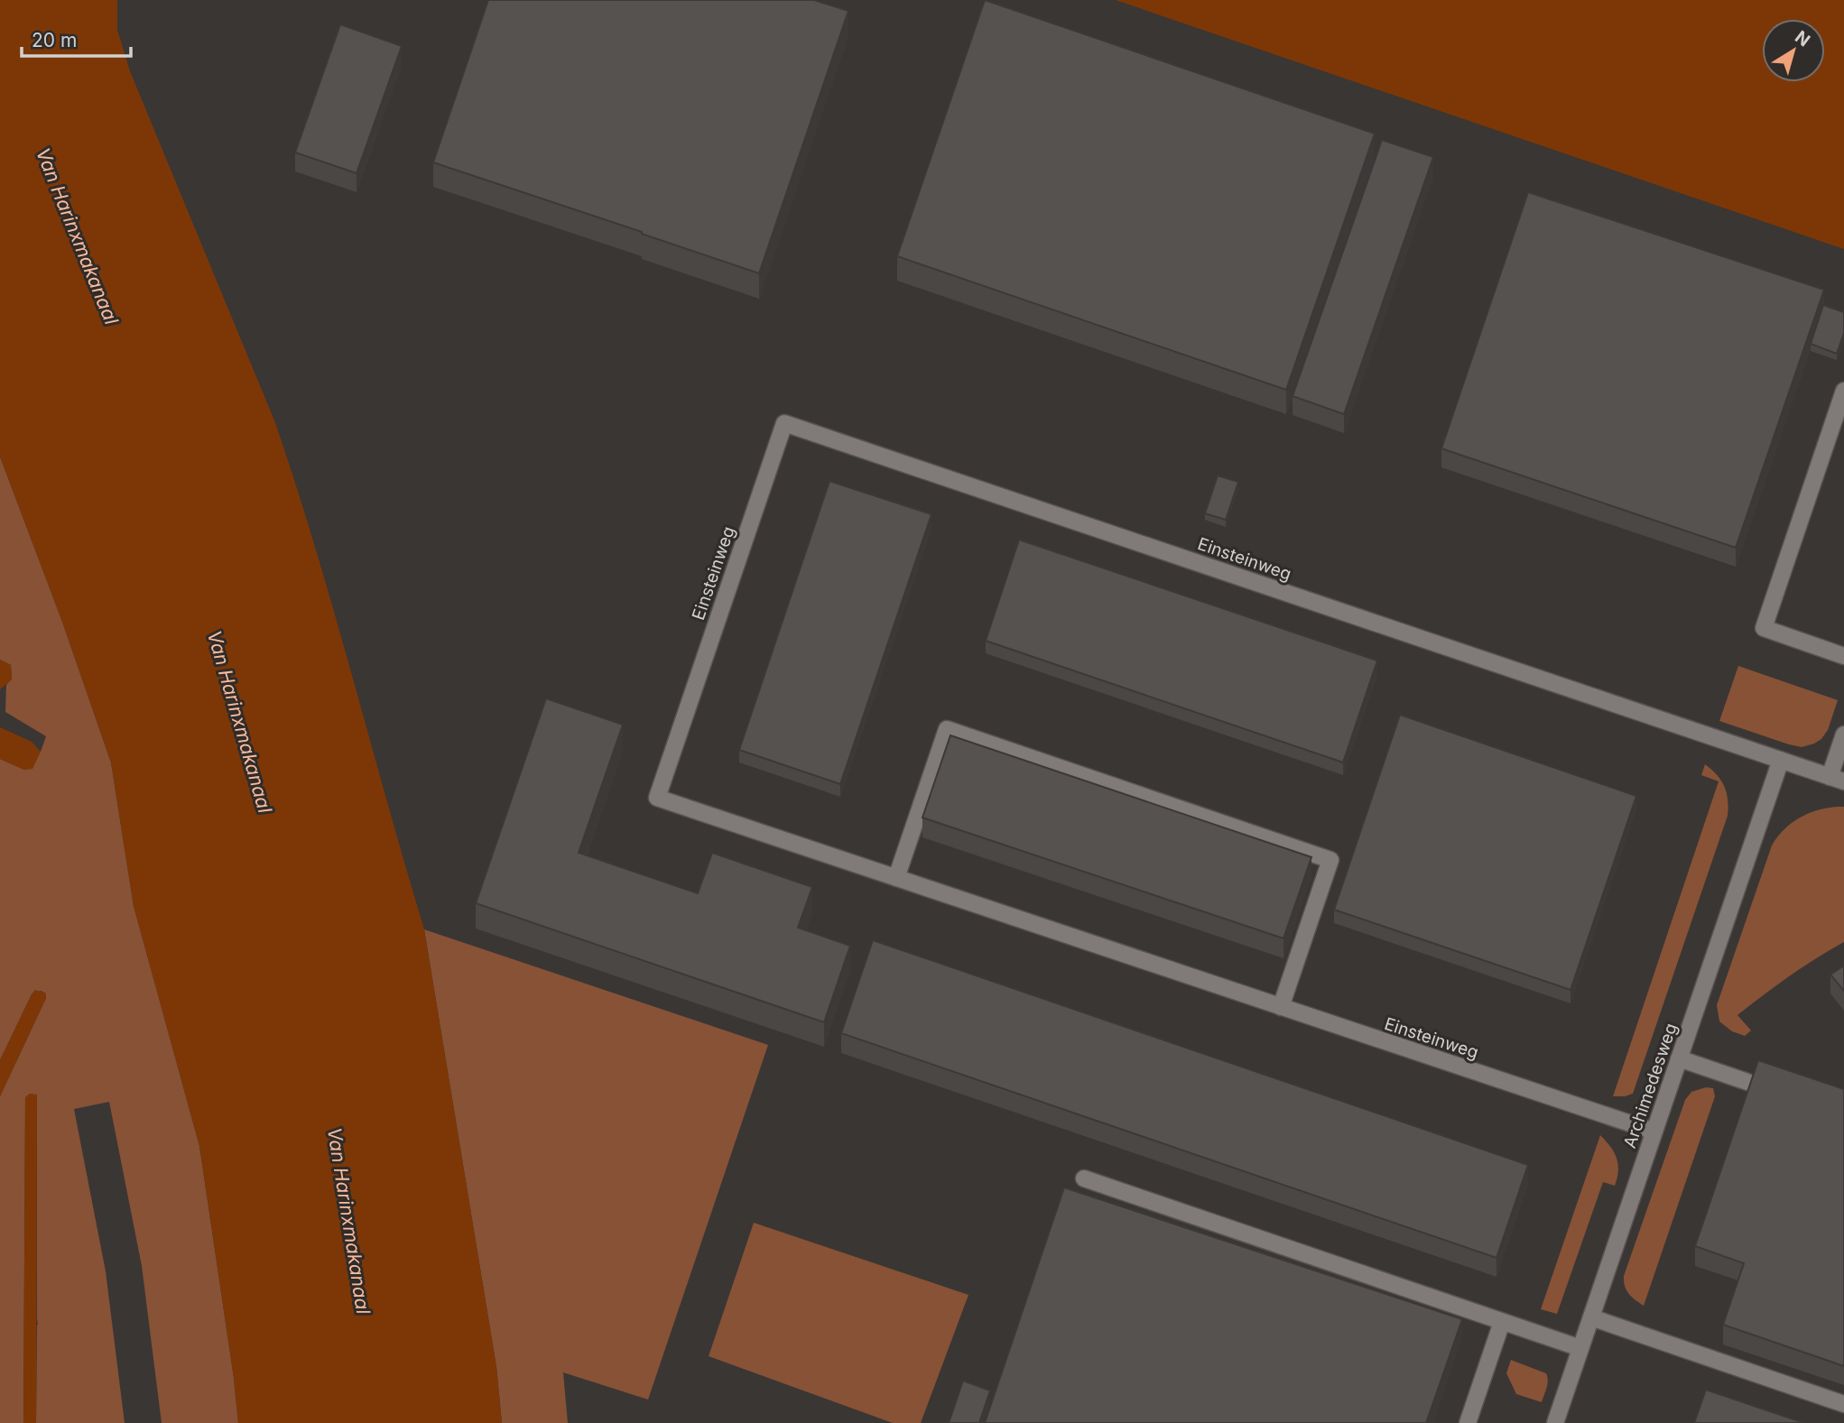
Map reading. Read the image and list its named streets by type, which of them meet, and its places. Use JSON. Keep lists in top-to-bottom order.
{
  "streets": {
    "street": ["Einsteinweg", "Archimedesweg"]
  },
  "crossings": [
    ["Einsteinweg", "Archimedesweg"]
  ],
  "water": ["Van Harinxmakanaal"],
  "scale_bar": "20 m",
  "north": "top right"
}
